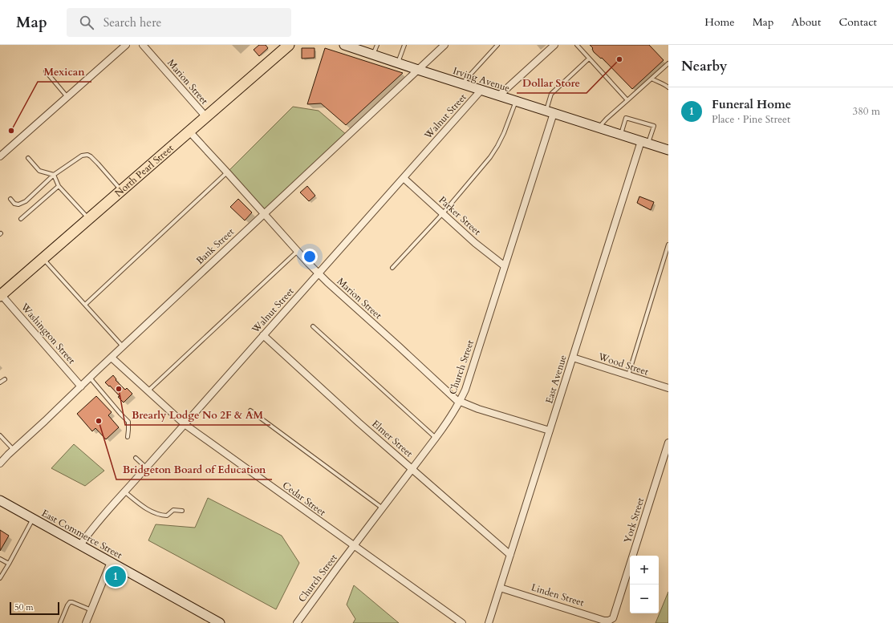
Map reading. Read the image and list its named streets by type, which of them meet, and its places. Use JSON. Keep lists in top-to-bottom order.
{
  "streets": {
    "main road": ["Irving Avenue", "North Pearl Street", "East Commerce Street"],
    "street": [
      "Marion Street",
      "Walnut Street",
      "Parker Street",
      "Bank Street",
      "Washington Street",
      "Wood Street",
      "Church Street",
      "East Avenue",
      "Elmer Street",
      "Cedar Street",
      "York Street",
      "Linden Street"
    ]
  },
  "crossings": [
    ["Irving Avenue", "Walnut Street"],
    ["Irving Avenue", "Bank Street"],
    ["Irving Avenue", "Church Street"],
    ["Irving Avenue", "East Avenue"],
    ["Marion Street", "Walnut Street"],
    ["Marion Street", "North Pearl Street"],
    ["Marion Street", "Bank Street"],
    ["Marion Street", "Church Street"],
    ["Marion Street", "East Avenue"],
    ["Walnut Street", "Parker Street"],
    ["Walnut Street", "Elmer Street"],
    ["Walnut Street", "Cedar Street"],
    ["Walnut Street", "East Commerce Street"],
    ["North Pearl Street", "Washington Street"],
    ["Parker Street", "Church Street"],
    ["Bank Street", "Washington Street"],
    ["Bank Street", "Cedar Street"],
    ["Wood Street", "East Avenue"],
    ["Church Street", "Elmer Street"],
    ["Church Street", "Cedar Street"],
    ["East Avenue", "Elmer Street"],
    ["East Avenue", "Linden Street"],
    ["York Street", "Linden Street"]
  ],
  "places": [
    "Dollar Store",
    "Mexican",
    "Brearly Lodge No 2F & AM",
    "Bridgeton Board of Education"
  ],
  "scale_bar": "50 m",
  "page": {
    "header": "Map",
    "search": "Search here",
    "nav": [
      "Home",
      "Map",
      "About",
      "Contact"
    ],
    "heading": "Nearby",
    "list": [
      {
        "mark": "1",
        "name": "Funeral Home",
        "note": "Place · Pine Street",
        "value": "380 m"
      }
    ],
    "map_buttons": ["+", "−"],
    "pins": "1",
    "scale": "50 m"
  }
}
